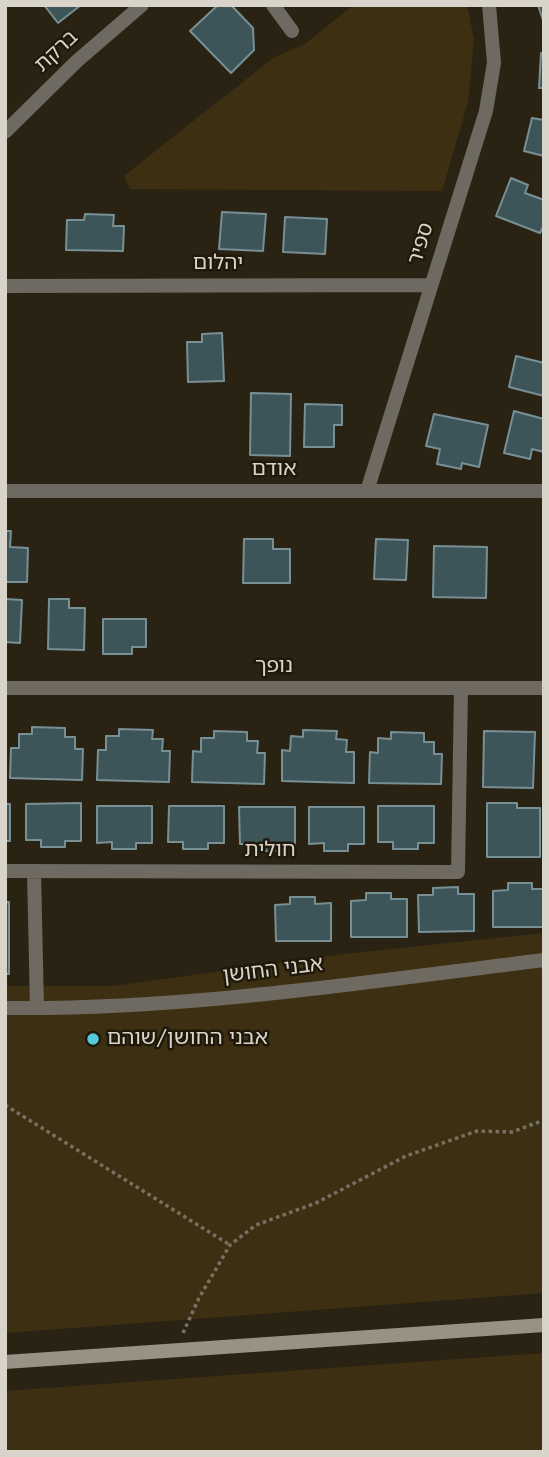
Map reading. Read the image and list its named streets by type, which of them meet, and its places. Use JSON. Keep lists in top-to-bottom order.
{
  "streets": {
    "street": [
      "ברקת",
      "ספיר",
      "יהלום",
      "אודם",
      "נופך",
      "חולית",
      "אבני החושן"
    ]
  },
  "crossings": [
    ["ספיר", "יהלום"],
    ["ספיר", "אודם"],
    ["נופך", "חולית"]
  ],
  "places": ["אבני החושן/שוהם"]
}
